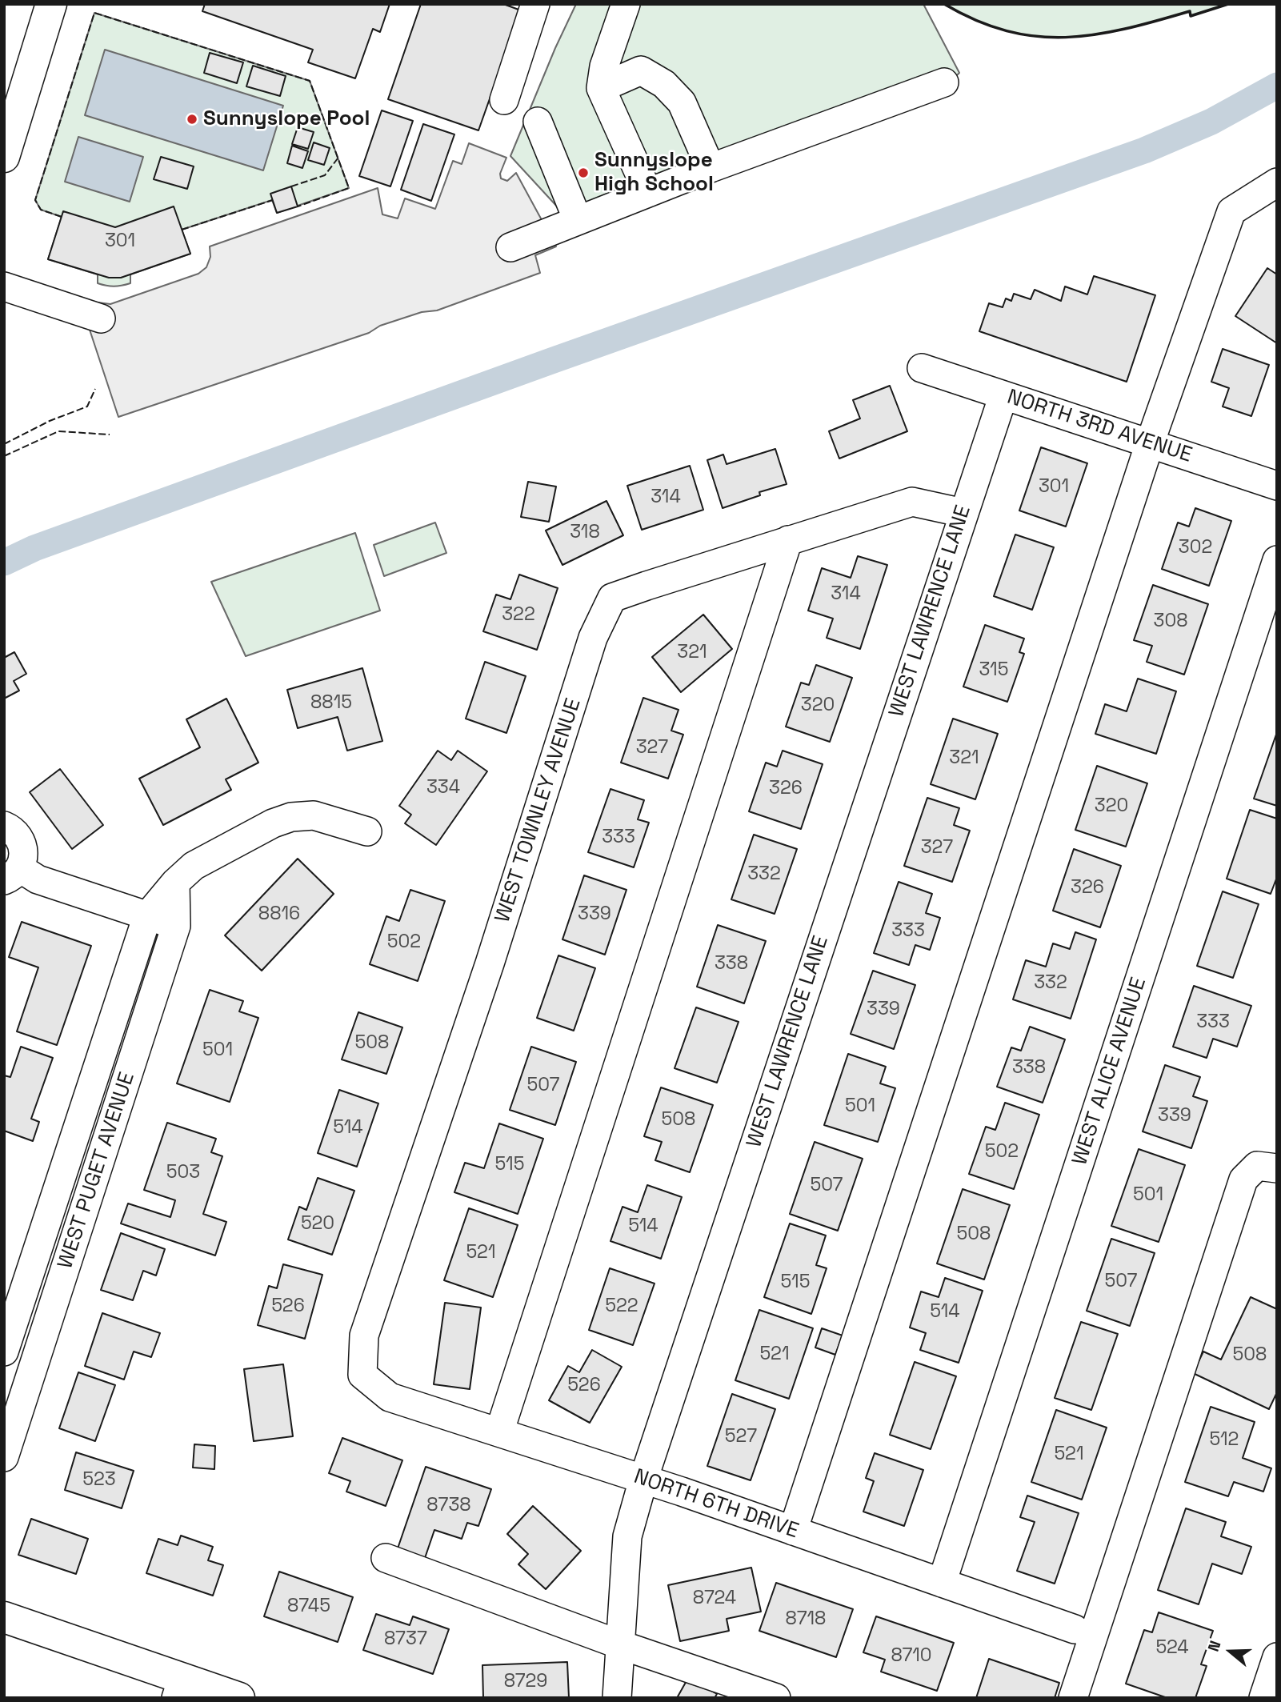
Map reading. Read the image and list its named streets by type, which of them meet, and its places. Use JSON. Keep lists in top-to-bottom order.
{
  "streets": {
    "street": [
      "NORTH 3RD AVENUE",
      "WEST LAWRENCE LANE",
      "WEST TOWNLEY AVENUE",
      "WEST ALICE AVENUE",
      "WEST PUGET AVENUE",
      "NORTH 6TH DRIVE"
    ]
  },
  "crossings": [
    ["NORTH 3RD AVENUE", "WEST LAWRENCE LANE"],
    ["WEST LAWRENCE LANE", "WEST TOWNLEY AVENUE"],
    ["WEST LAWRENCE LANE", "NORTH 6TH DRIVE"],
    ["WEST TOWNLEY AVENUE", "NORTH 6TH DRIVE"],
    ["WEST ALICE AVENUE", "NORTH 6TH DRIVE"]
  ],
  "places": ["Sunnyslope Pool", "Sunnyslope High School"],
  "house_numbers": [
    "301",
    "301",
    "314",
    "318",
    "302",
    "314",
    "322",
    "308",
    "321",
    "315",
    "8815",
    "320",
    "327",
    "321",
    "334",
    "326",
    "320",
    "333",
    "327",
    "332",
    "326",
    "8816",
    "339",
    "333",
    "502",
    "338",
    "332",
    "339",
    "333",
    "508",
    "501",
    "338",
    "507",
    "501",
    "339",
    "508",
    "514",
    "502",
    "515",
    "503",
    "507",
    "501",
    "520",
    "514",
    "508",
    "521",
    "507",
    "515",
    "526",
    "522",
    "514",
    "521",
    "508",
    "526",
    "527",
    "512",
    "521",
    "523",
    "8738",
    "8724",
    "8745",
    "8718",
    "8737",
    "524",
    "8710",
    "8729"
  ],
  "north": "left"
}
